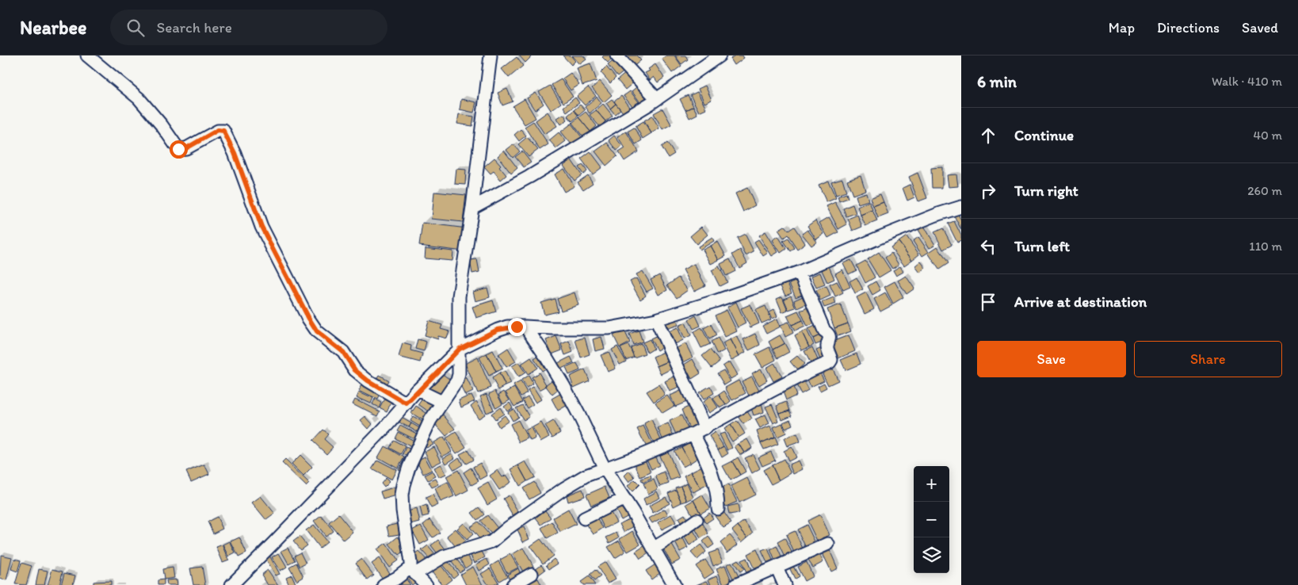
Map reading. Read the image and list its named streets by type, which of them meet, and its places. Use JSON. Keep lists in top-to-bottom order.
{
  "page": {
    "header": "Nearbee",
    "search": "Search here",
    "nav": ["Map", "Directions", "Saved"],
    "heading": ["6 min", "Walk · 410 m"],
    "list": [
      ["Continue", "40 m"],
      ["Turn right", "260 m"],
      ["Turn left", "110 m"],
      "Arrive at destination"
    ],
    "buttons": ["Save", "Share"],
    "map_buttons": ["+", "−"]
  }
}
